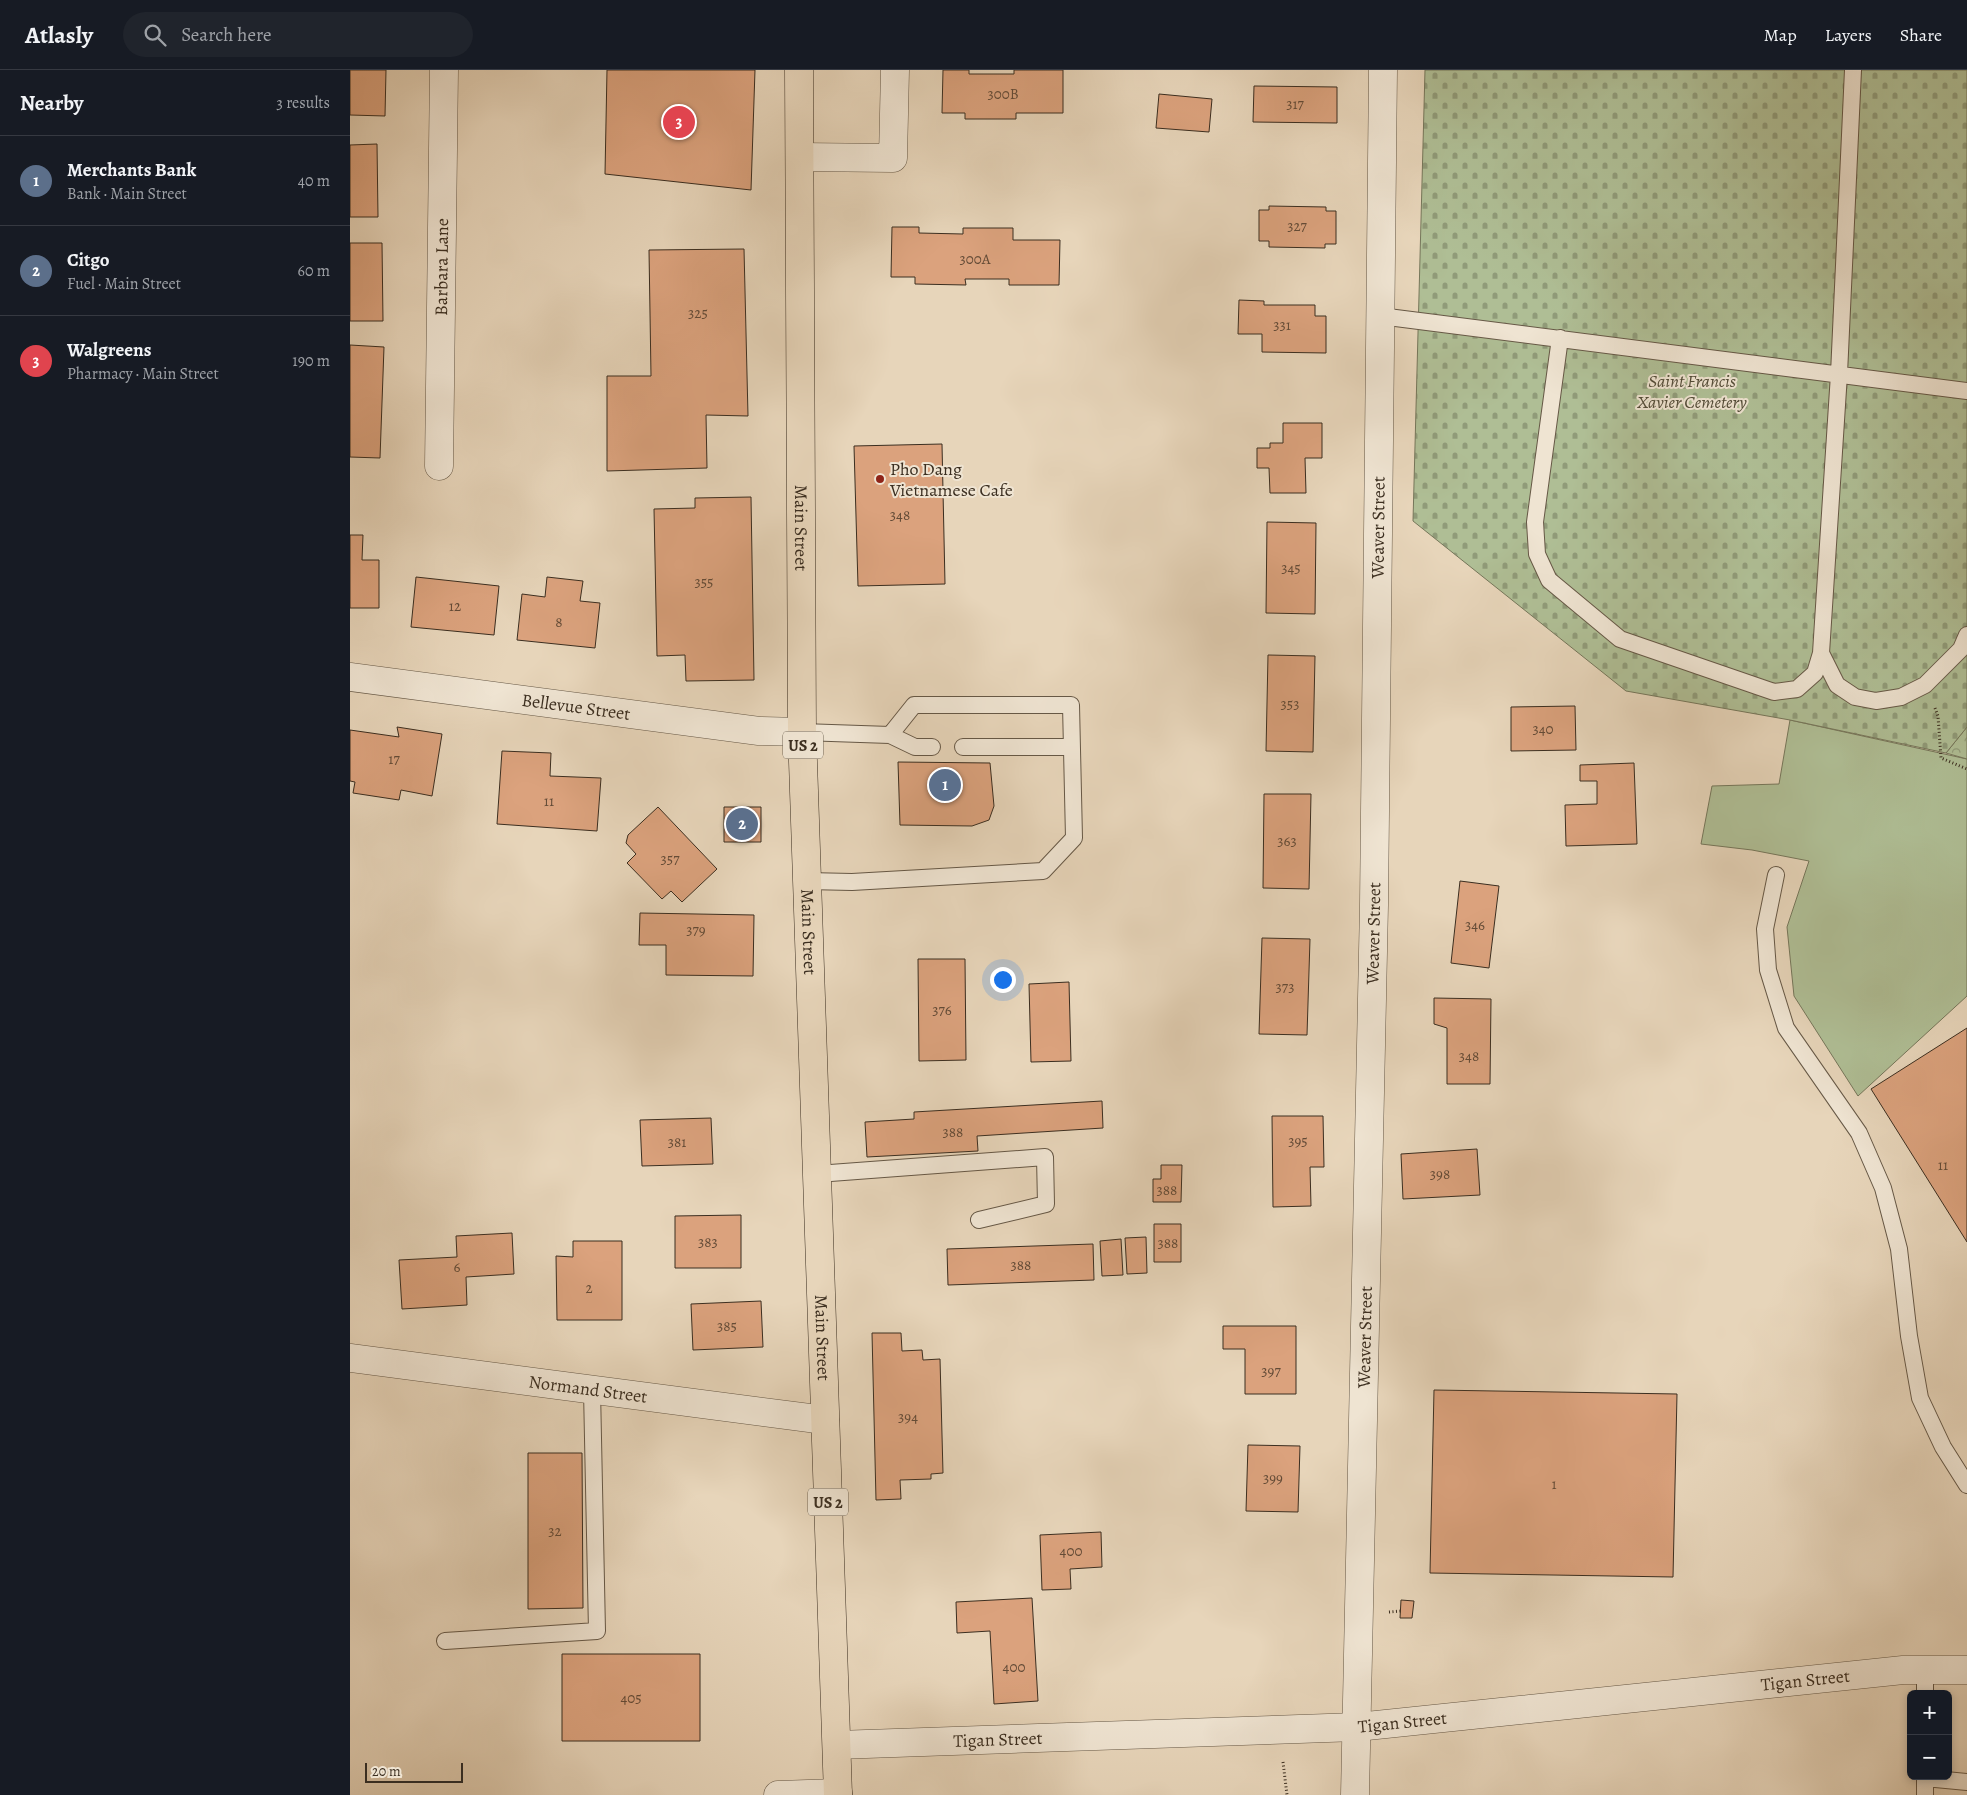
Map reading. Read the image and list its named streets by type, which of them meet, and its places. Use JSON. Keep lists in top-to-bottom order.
{
  "streets": {
    "main road": ["Main Street", "US 2"],
    "street": [
      "Barbara Lane",
      "Weaver Street",
      "Bellevue Street",
      "Normand Street",
      "Tigan Street"
    ]
  },
  "crossings": [
    ["Main Street", "Bellevue Street"],
    ["Main Street", "Normand Street"],
    ["Main Street", "Tigan Street"],
    ["Weaver Street", "Tigan Street"]
  ],
  "parks": ["Saint Francis Xavier Cemetery"],
  "places": ["Pho Dang Vietnamese Cafe"],
  "house_numbers": [
    "300B",
    "317",
    "327",
    "300A",
    "325",
    "331",
    "348",
    "345",
    "355",
    "12",
    "8",
    "353",
    "340",
    "17",
    "11",
    "363",
    "357",
    "346",
    "379",
    "373",
    "376",
    "348",
    "388",
    "395",
    "381",
    "11",
    "398",
    "388",
    "383",
    "388",
    "388",
    "6",
    "2",
    "385",
    "397",
    "394",
    "399",
    "1",
    "32",
    "400",
    "400",
    "405"
  ],
  "scale_bar": "20 m",
  "page": {
    "header": "Atlasly",
    "search": "Search here",
    "nav": ["Map", "Layers", "Share"],
    "heading": ["Nearby", "3 results"],
    "pins": ["3", "1", "2"],
    "list": [
      {
        "mark": "1",
        "name": "Merchants Bank",
        "note": "Bank · Main Street",
        "value": "40 m"
      },
      {
        "mark": "2",
        "name": "Citgo",
        "note": "Fuel · Main Street",
        "value": "60 m"
      },
      {
        "mark": "3",
        "name": "Walgreens",
        "note": "Pharmacy · Main Street",
        "value": "190 m"
      }
    ],
    "map_buttons": ["+", "−"],
    "scale": "20 m"
  }
}
